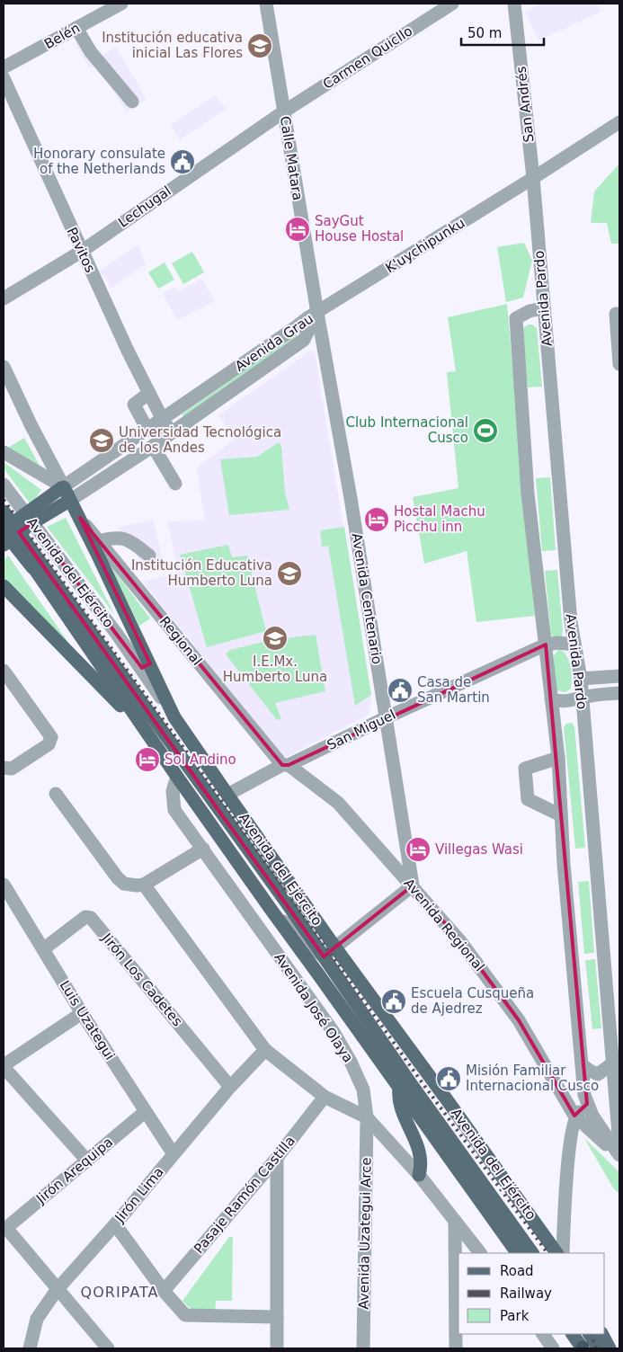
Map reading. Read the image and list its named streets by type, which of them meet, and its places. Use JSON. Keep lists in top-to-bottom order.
{
  "streets": {
    "main road": ["Avenida del Ejército"],
    "street": [
      "Belén",
      "Carmen Quicllo",
      "San Andrés",
      "Calle Matara",
      "Lechugal",
      "K'uychipunku",
      "Pavitos",
      "Avenida Pardo",
      "Avenida Grau",
      "Avenida Centenario",
      "Regional",
      "San Miguel",
      "Avenida Regional",
      "Jirón Los Cadetes",
      "Avenida José Olaya",
      "Luis Uzategui",
      "Jirón Arequipa",
      "Jirón Lima",
      "Pasaje Ramón Castilla",
      "Avenida Uzategui Arce"
    ]
  },
  "crossings": [
    ["Carmen Quicllo", "Calle Matara"],
    ["Carmen Quicllo", "Lechugal"],
    ["San Andrés", "K'uychipunku"],
    ["San Andrés", "Avenida Pardo"],
    ["Calle Matara", "Lechugal"],
    ["Calle Matara", "K'uychipunku"],
    ["Calle Matara", "Avenida Grau"],
    ["Calle Matara", "Avenida Centenario"],
    ["Lechugal", "Pavitos"],
    ["K'uychipunku", "Avenida Pardo"],
    ["K'uychipunku", "Avenida Grau"],
    ["K'uychipunku", "Avenida Centenario"],
    ["Pavitos", "Avenida Grau"],
    ["Avenida Grau", "Avenida Centenario"],
    ["Avenida del Ejército", "San Miguel"],
    ["Avenida del Ejército", "Avenida José Olaya"],
    ["Avenida Centenario", "San Miguel"],
    ["Avenida Centenario", "Avenida Regional"],
    ["Regional", "San Miguel"],
    ["Regional", "Avenida Regional"],
    ["San Miguel", "Avenida Regional"],
    ["Jirón Los Cadetes", "Luis Uzategui"],
    ["Jirón Los Cadetes", "Jirón Lima"],
    ["Avenida José Olaya", "Avenida Uzategui Arce"],
    ["Luis Uzategui", "Jirón Arequipa"],
    ["Luis Uzategui", "Jirón Lima"]
  ],
  "districts": ["QORIPATA"],
  "places": {
    "school or university": [
      "Institución educativa inicial Las Flores",
      "Universidad Tecnológica de los Andes",
      "Institución Educativa Humberto Luna",
      "I.E.Mx. Humberto Luna"
    ],
    "public building": [
      "Honorary consulate of the Netherlands",
      "Casa de San Martin",
      "Escuela Cusqueña de Ajedrez",
      "Misión Familiar Internacional Cusco"
    ],
    "hotel": [
      "SayGut House Hostal",
      "Hostal Machu Picchu inn",
      "Sol Andino",
      "Villegas Wasi"
    ],
    "sports": ["Club Internacional Cusco"]
  },
  "legend": ["Road", "Railway", "Park"],
  "scale_bar": "50 m"
}
